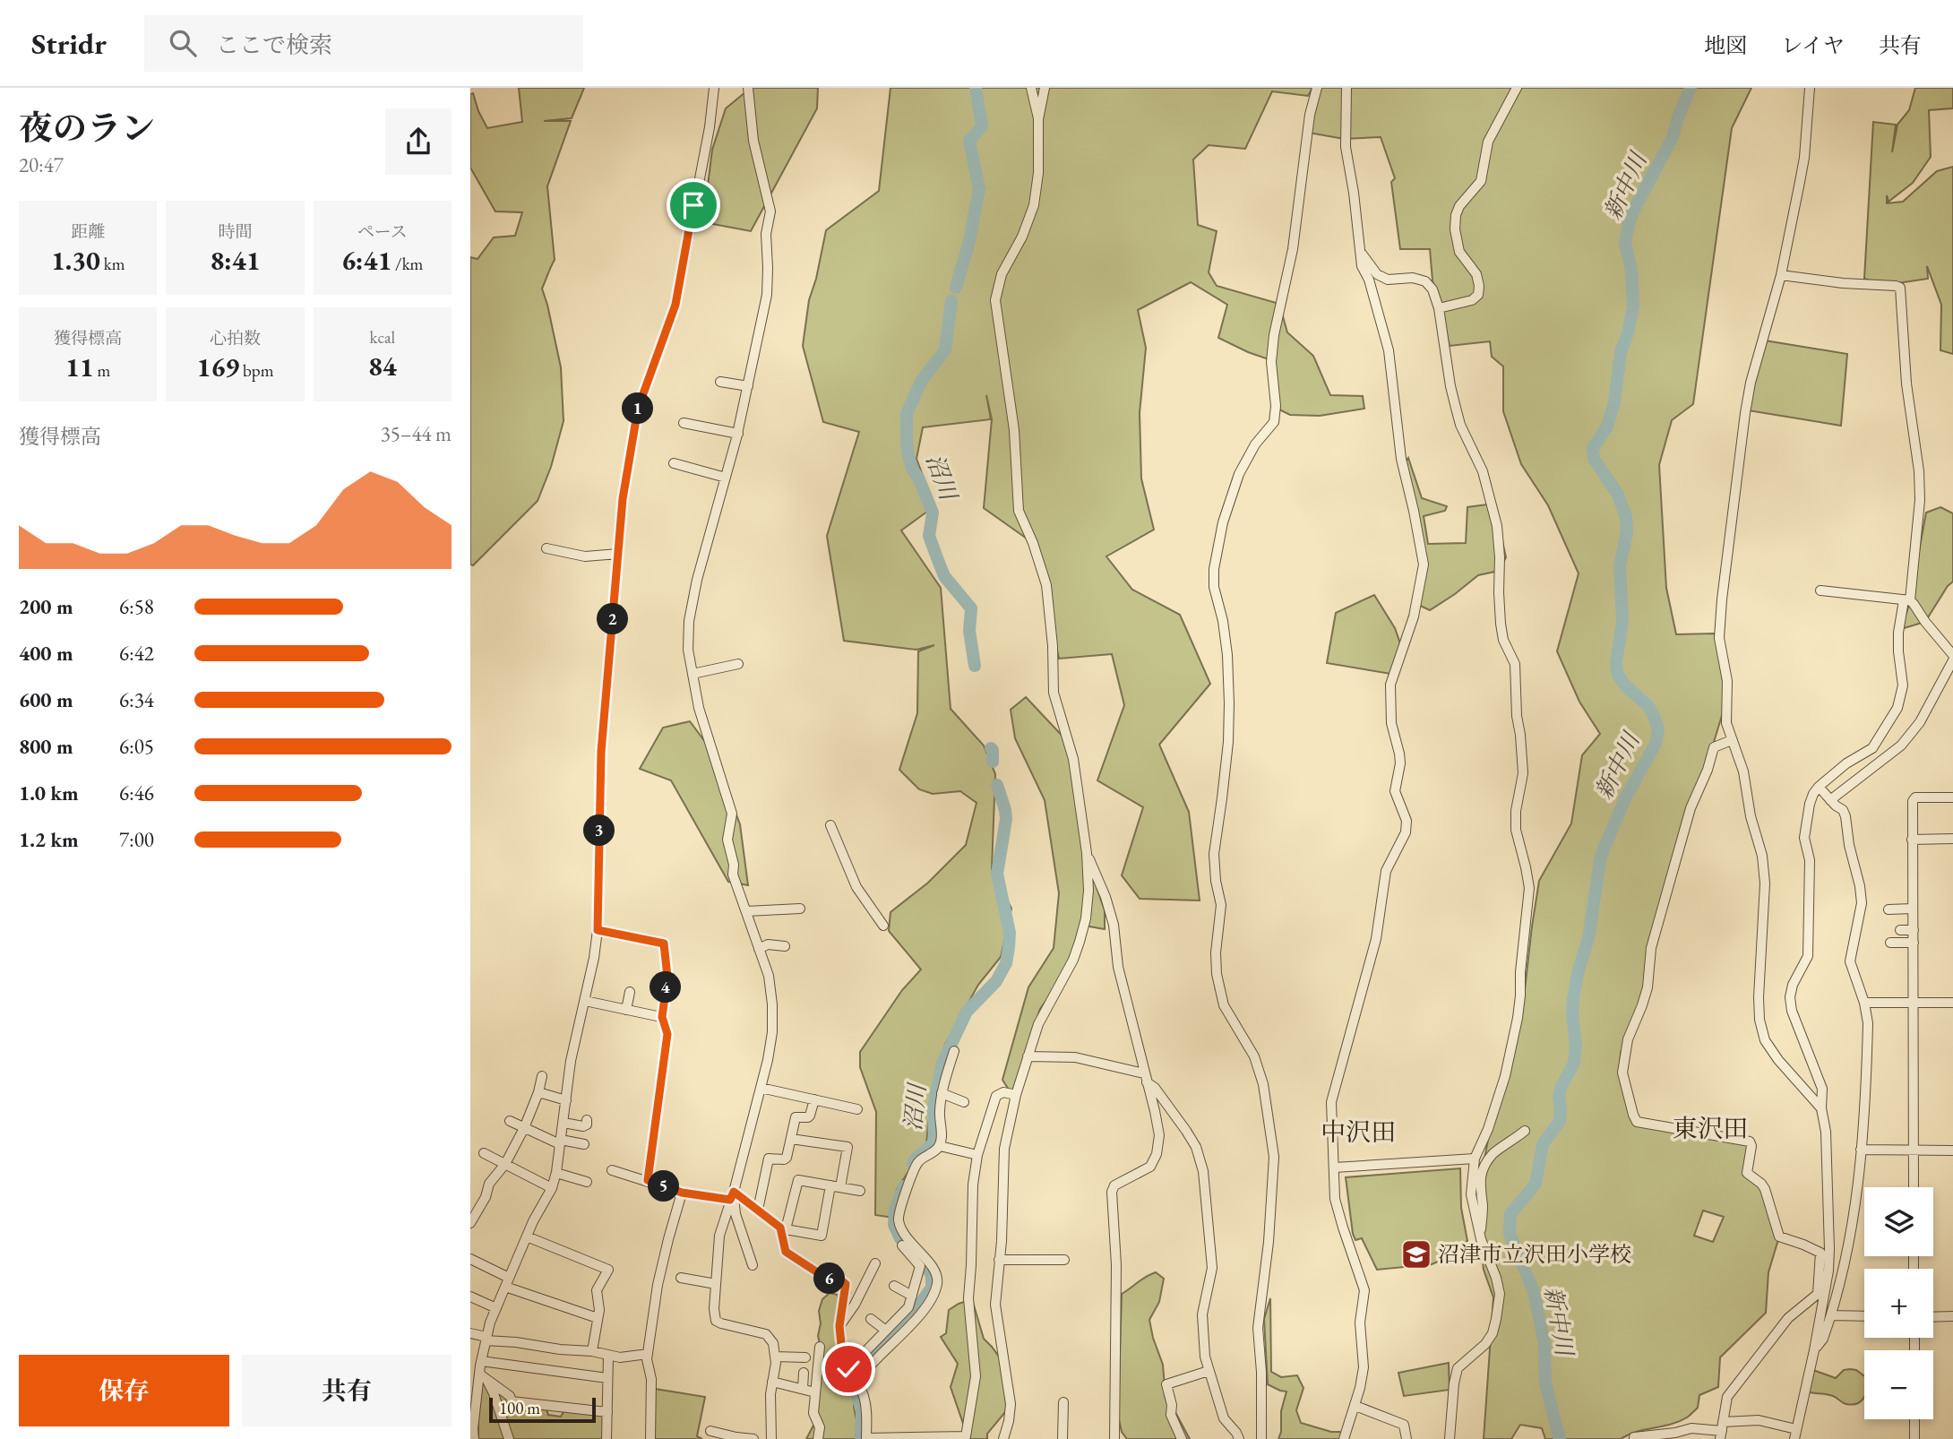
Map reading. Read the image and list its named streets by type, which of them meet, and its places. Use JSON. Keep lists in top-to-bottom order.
{
  "districts": ["東沢田", "中沢田"],
  "water": ["新中川", "沼川"],
  "places": {
    "school or university": ["沼津市立沢田小学校"]
  },
  "scale_bar": "100 m",
  "page": {
    "header": "Stridr",
    "search": "ここで検索",
    "nav": ["地図", "レイヤ", "共有"],
    "heading": ["夜のラン", "20:47"],
    "stats": [
      ["距離", "1.30 km"],
      ["時間", "8:41"],
      ["ペース", "6:41 /km"],
      ["獲得標高", "11 m"],
      ["心拍数", "169 bpm"],
      ["kcal", "84"]
    ],
    "pins": [
      "1",
      "2",
      "3",
      "4",
      "5",
      "6"
    ],
    "chart": ["獲得標高", "35–44 m"],
    "list": [
      {
        "name": "200 m",
        "note": "6:58"
      },
      {
        "name": "400 m",
        "note": "6:42"
      },
      {
        "name": "600 m",
        "note": "6:34"
      },
      {
        "name": "800 m",
        "note": "6:05"
      },
      {
        "name": "1.0 km",
        "note": "6:46"
      },
      {
        "name": "1.2 km",
        "note": "7:00"
      }
    ],
    "map_buttons": ["+", "−"],
    "buttons": ["保存", "共有"],
    "scale": "100 m"
  }
}
